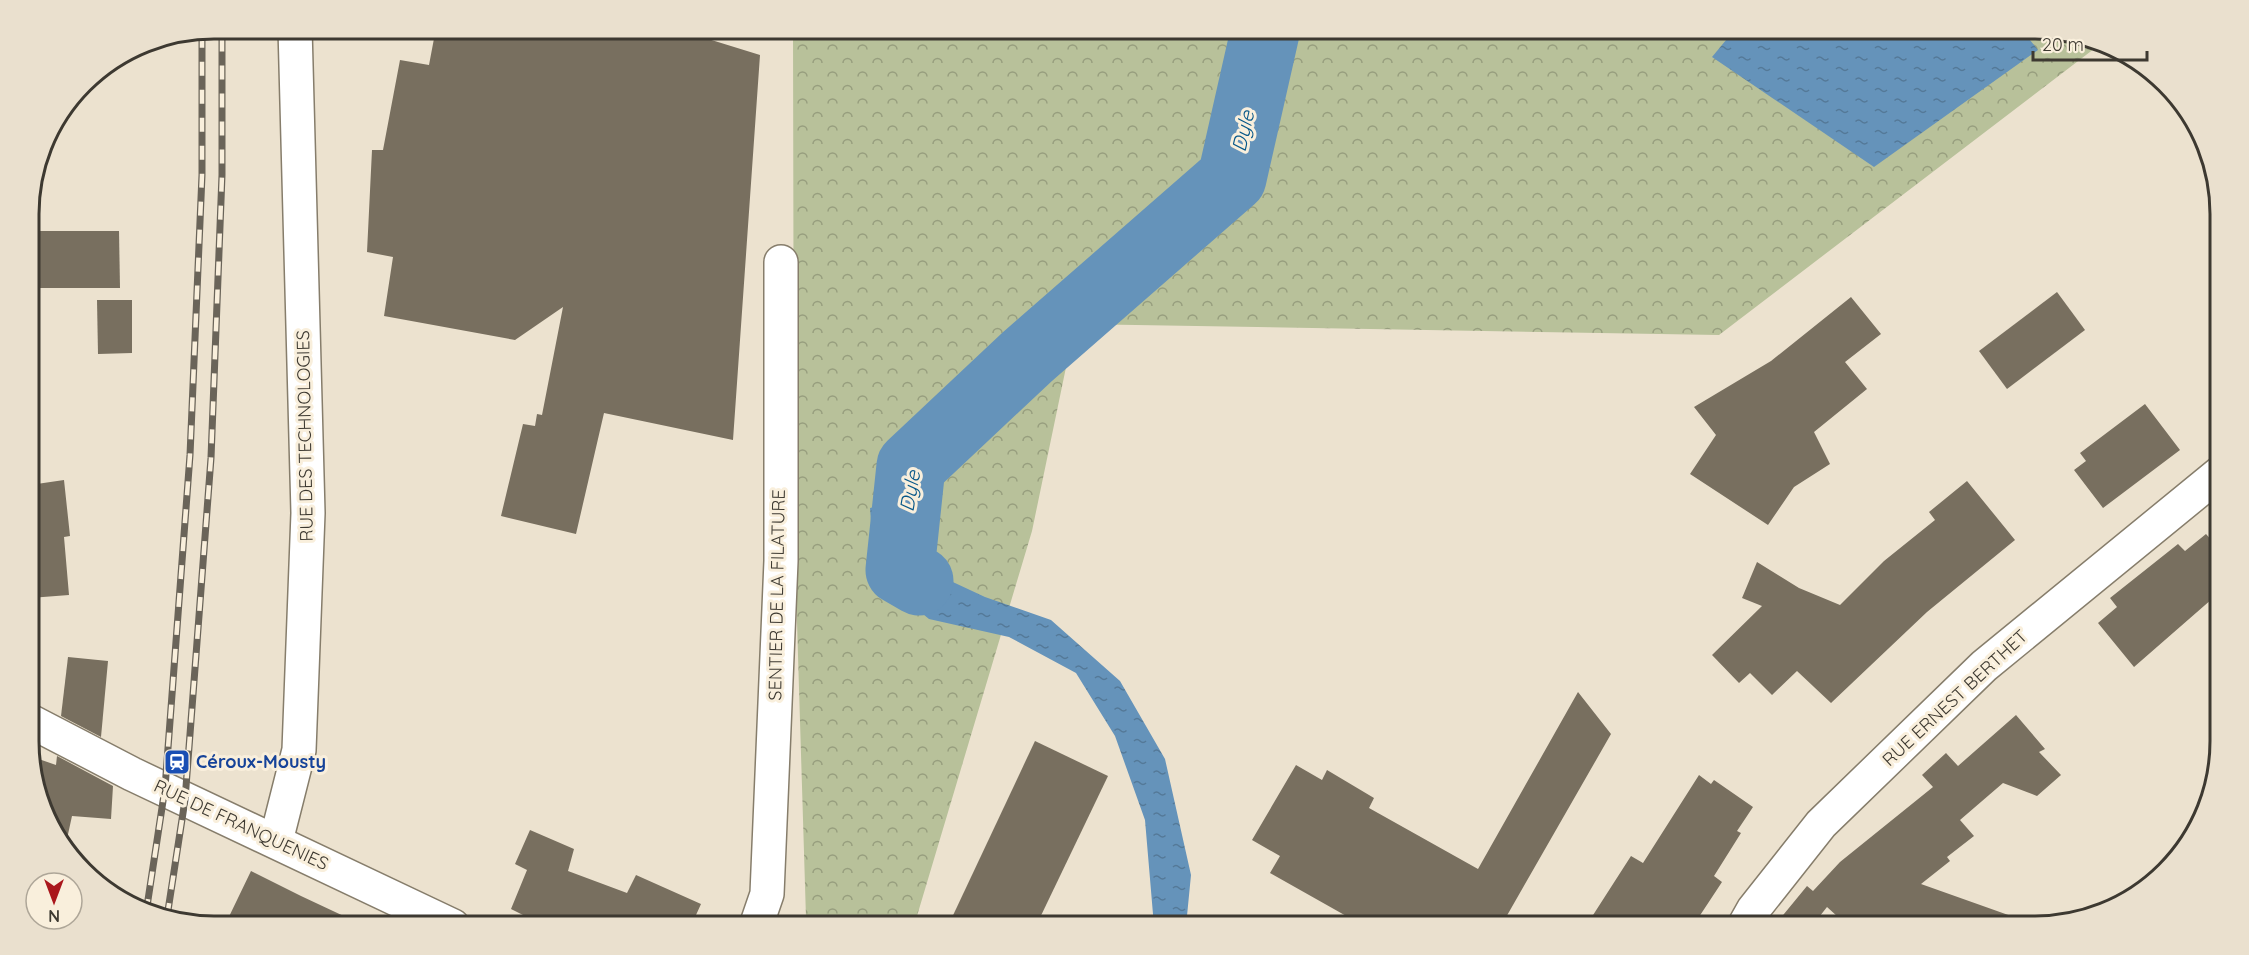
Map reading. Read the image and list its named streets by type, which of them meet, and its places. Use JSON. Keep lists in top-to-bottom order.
{
  "streets": {
    "street": [
      "RUE DES TECHNOLOGIES",
      "SENTIER DE LA FILATURE",
      "RUE ERNEST BERTHET",
      "RUE DE FRANQUENIES"
    ]
  },
  "crossings": [
    ["RUE DES TECHNOLOGIES", "RUE DE FRANQUENIES"]
  ],
  "water": ["Dyle"],
  "places": {
    "station": ["Céroux-Mousty"]
  },
  "scale_bar": "20 m",
  "north": "bottom"
}
